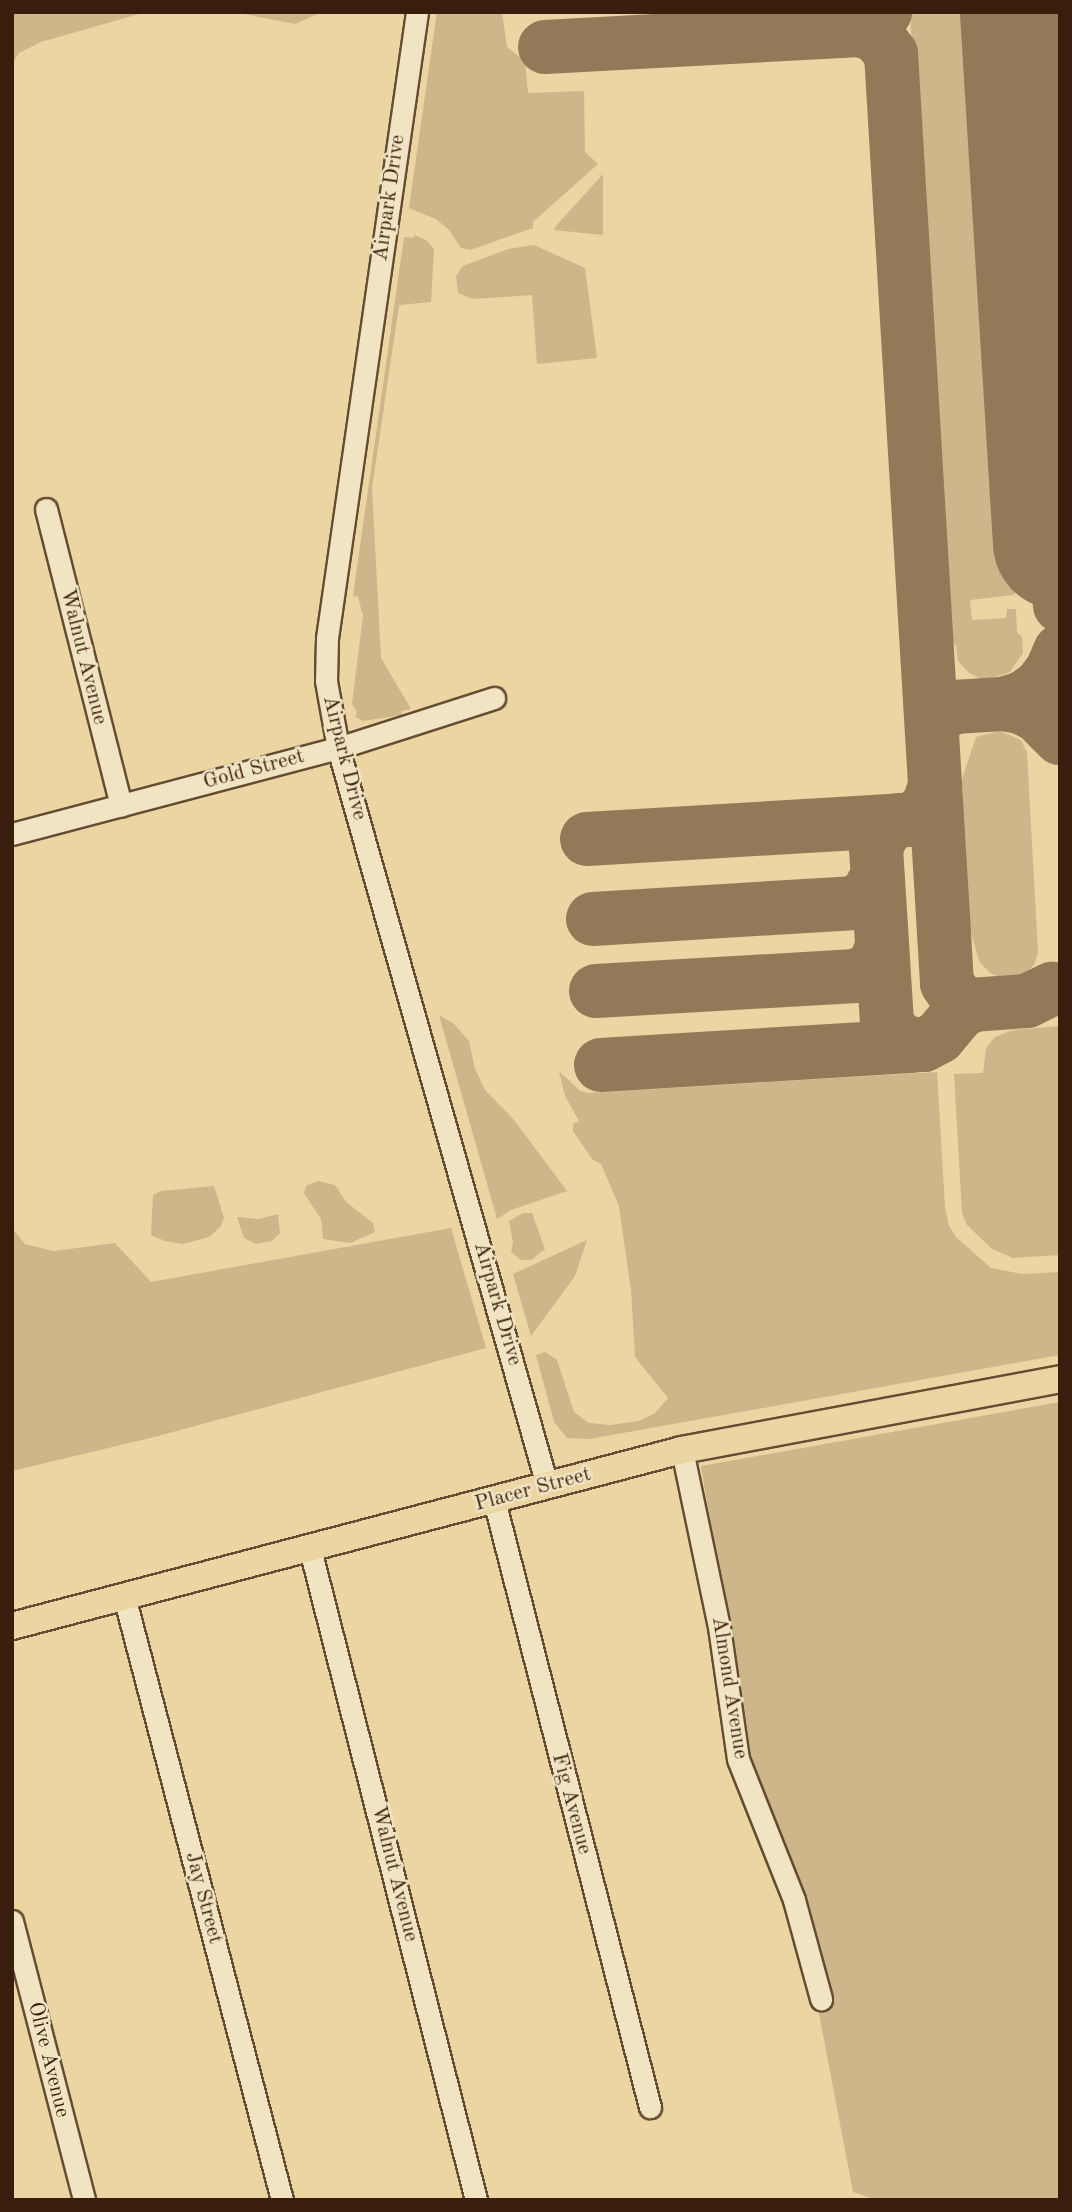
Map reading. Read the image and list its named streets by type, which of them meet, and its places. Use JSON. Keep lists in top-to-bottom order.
{
  "streets": {
    "main road": ["Placer Street"],
    "street": [
      "Airpark Drive",
      "Walnut Avenue",
      "Gold Street",
      "Almond Avenue",
      "Fig Avenue",
      "Jay Street",
      "Olive Avenue"
    ]
  },
  "crossings": [
    ["Airpark Drive", "Gold Street"],
    ["Airpark Drive", "Placer Street"],
    ["Walnut Avenue", "Gold Street"],
    ["Walnut Avenue", "Placer Street"],
    ["Placer Street", "Almond Avenue"],
    ["Placer Street", "Fig Avenue"],
    ["Placer Street", "Jay Street"]
  ]
}
